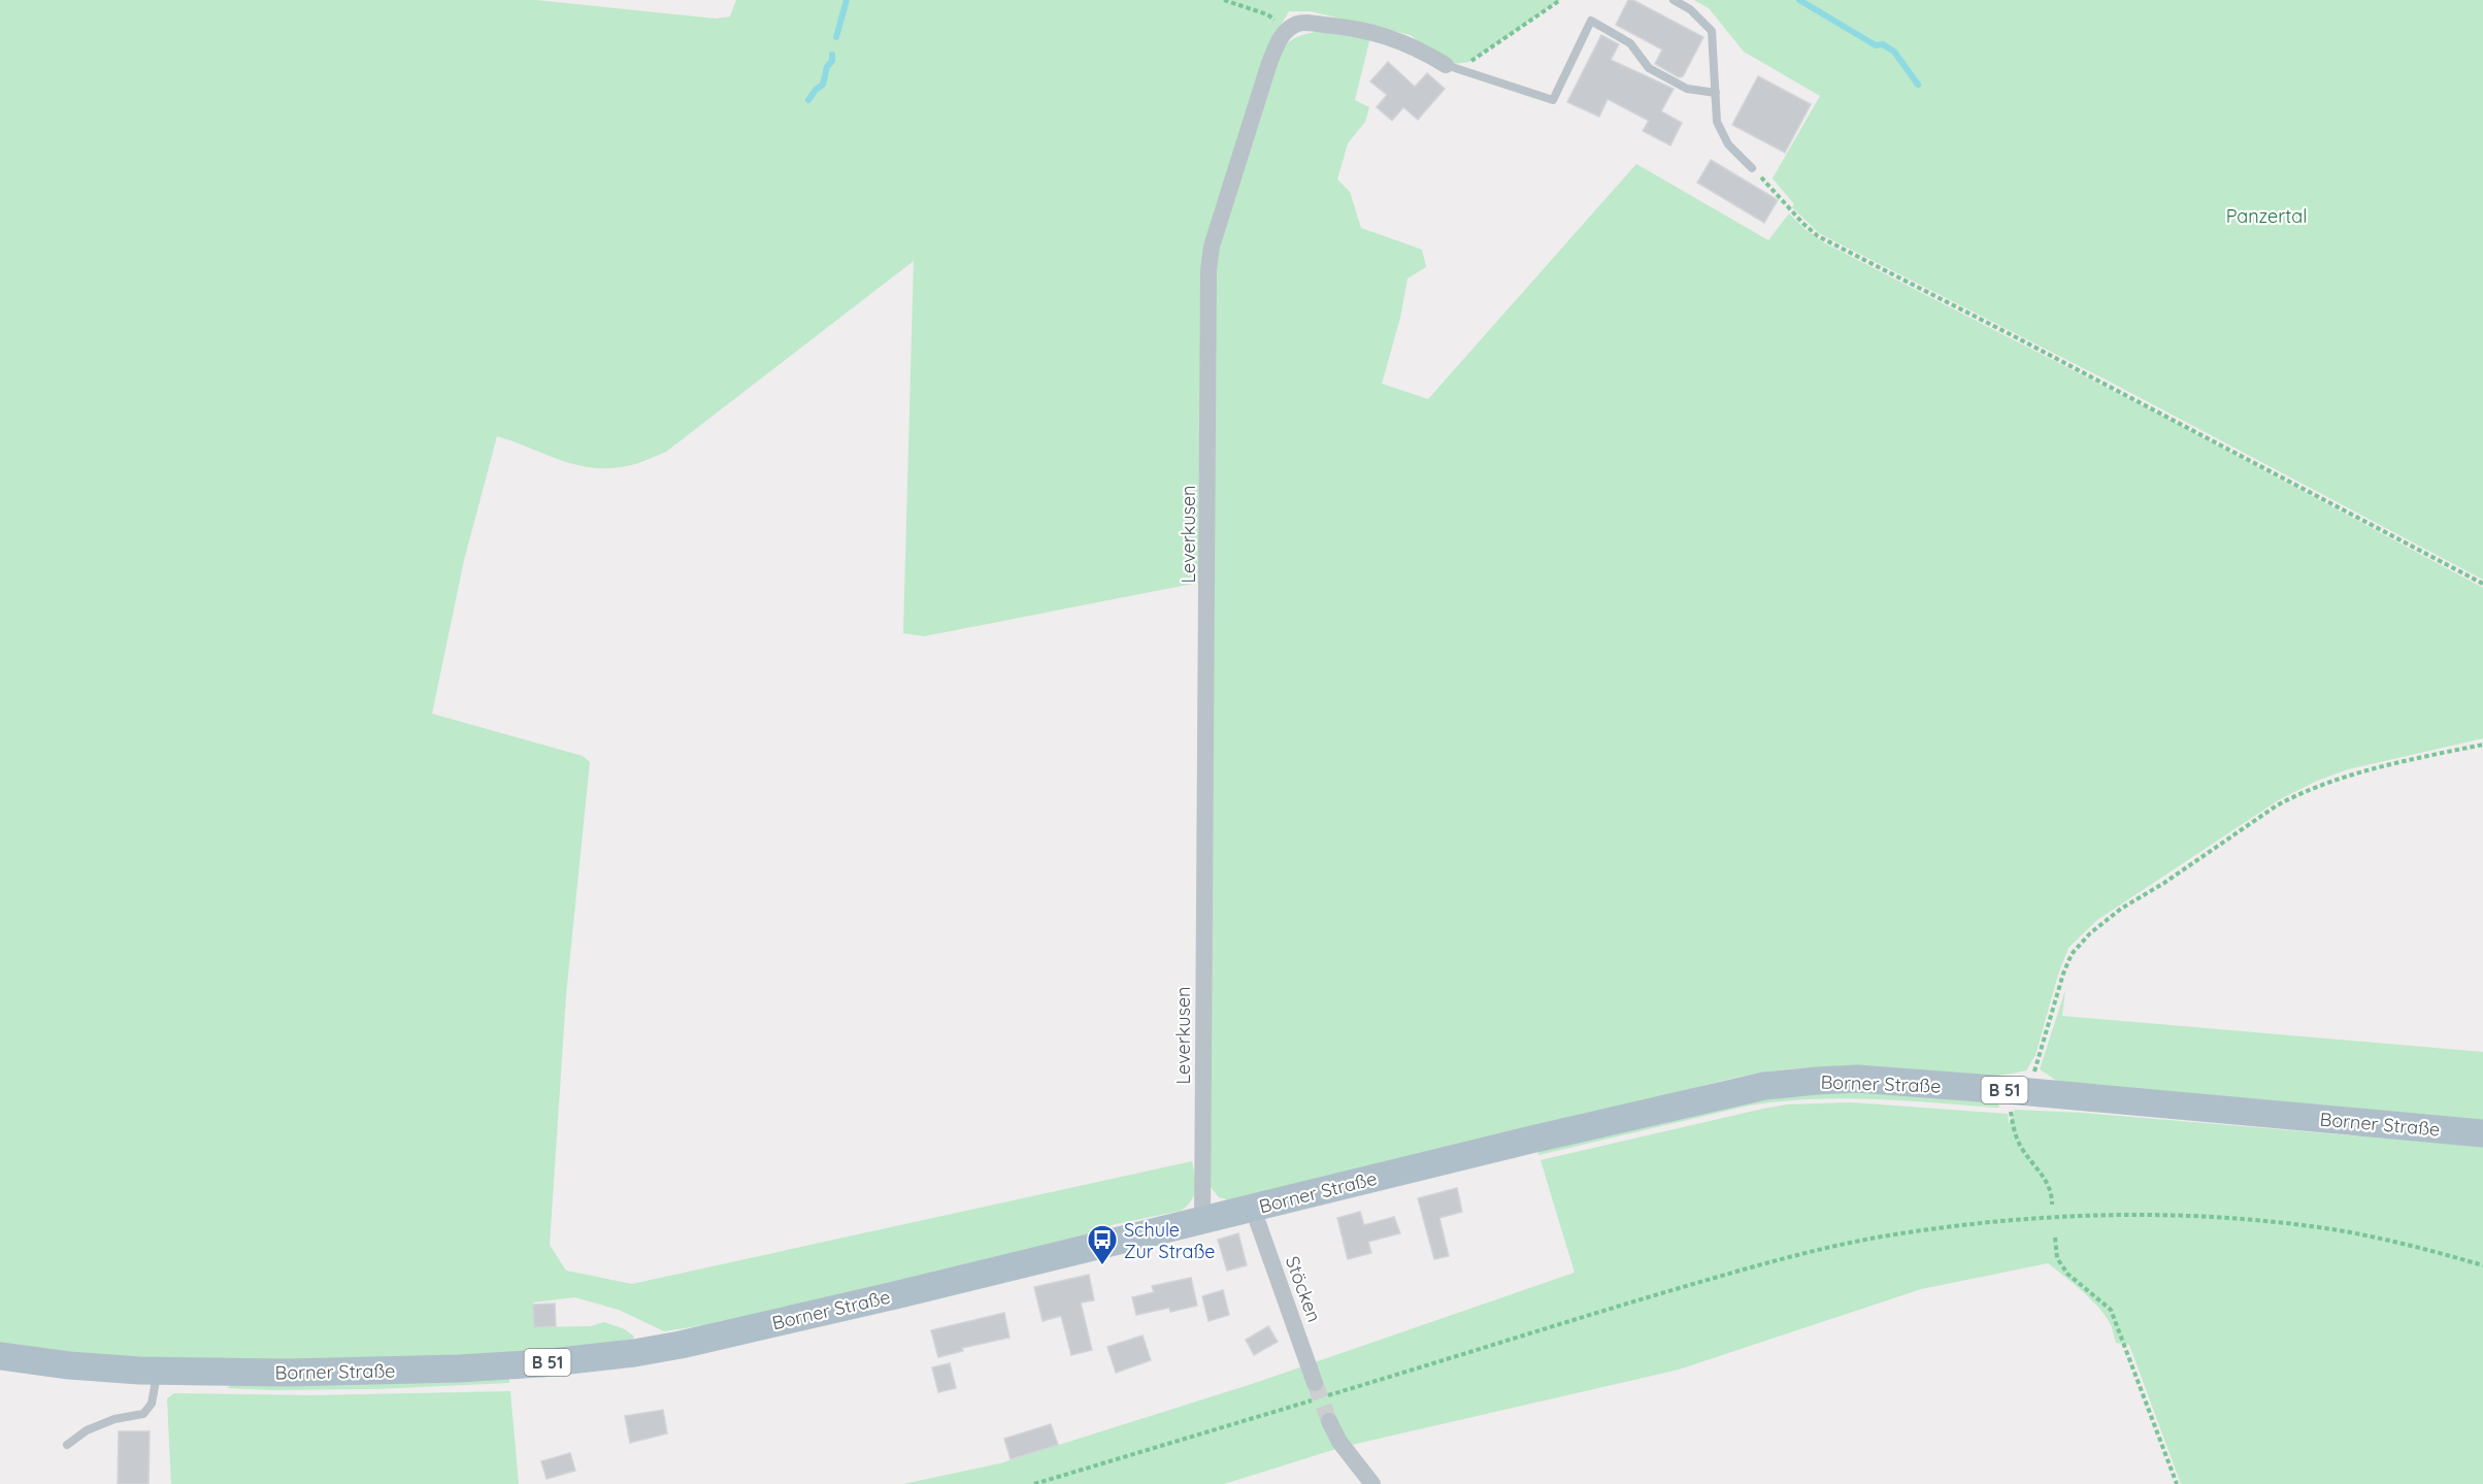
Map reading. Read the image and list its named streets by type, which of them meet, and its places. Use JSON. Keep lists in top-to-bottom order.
{
  "streets": {
    "main road": ["Borner Straße", "B 51"],
    "street": ["Leverkusen", "Stöcken"]
  },
  "crossings": [
    ["Leverkusen", "Borner Straße"],
    ["Borner Straße", "Stöcken"]
  ],
  "parks": ["Panzertal"],
  "places": {
    "bus stop": ["Schule Zur Straße"]
  }
}
